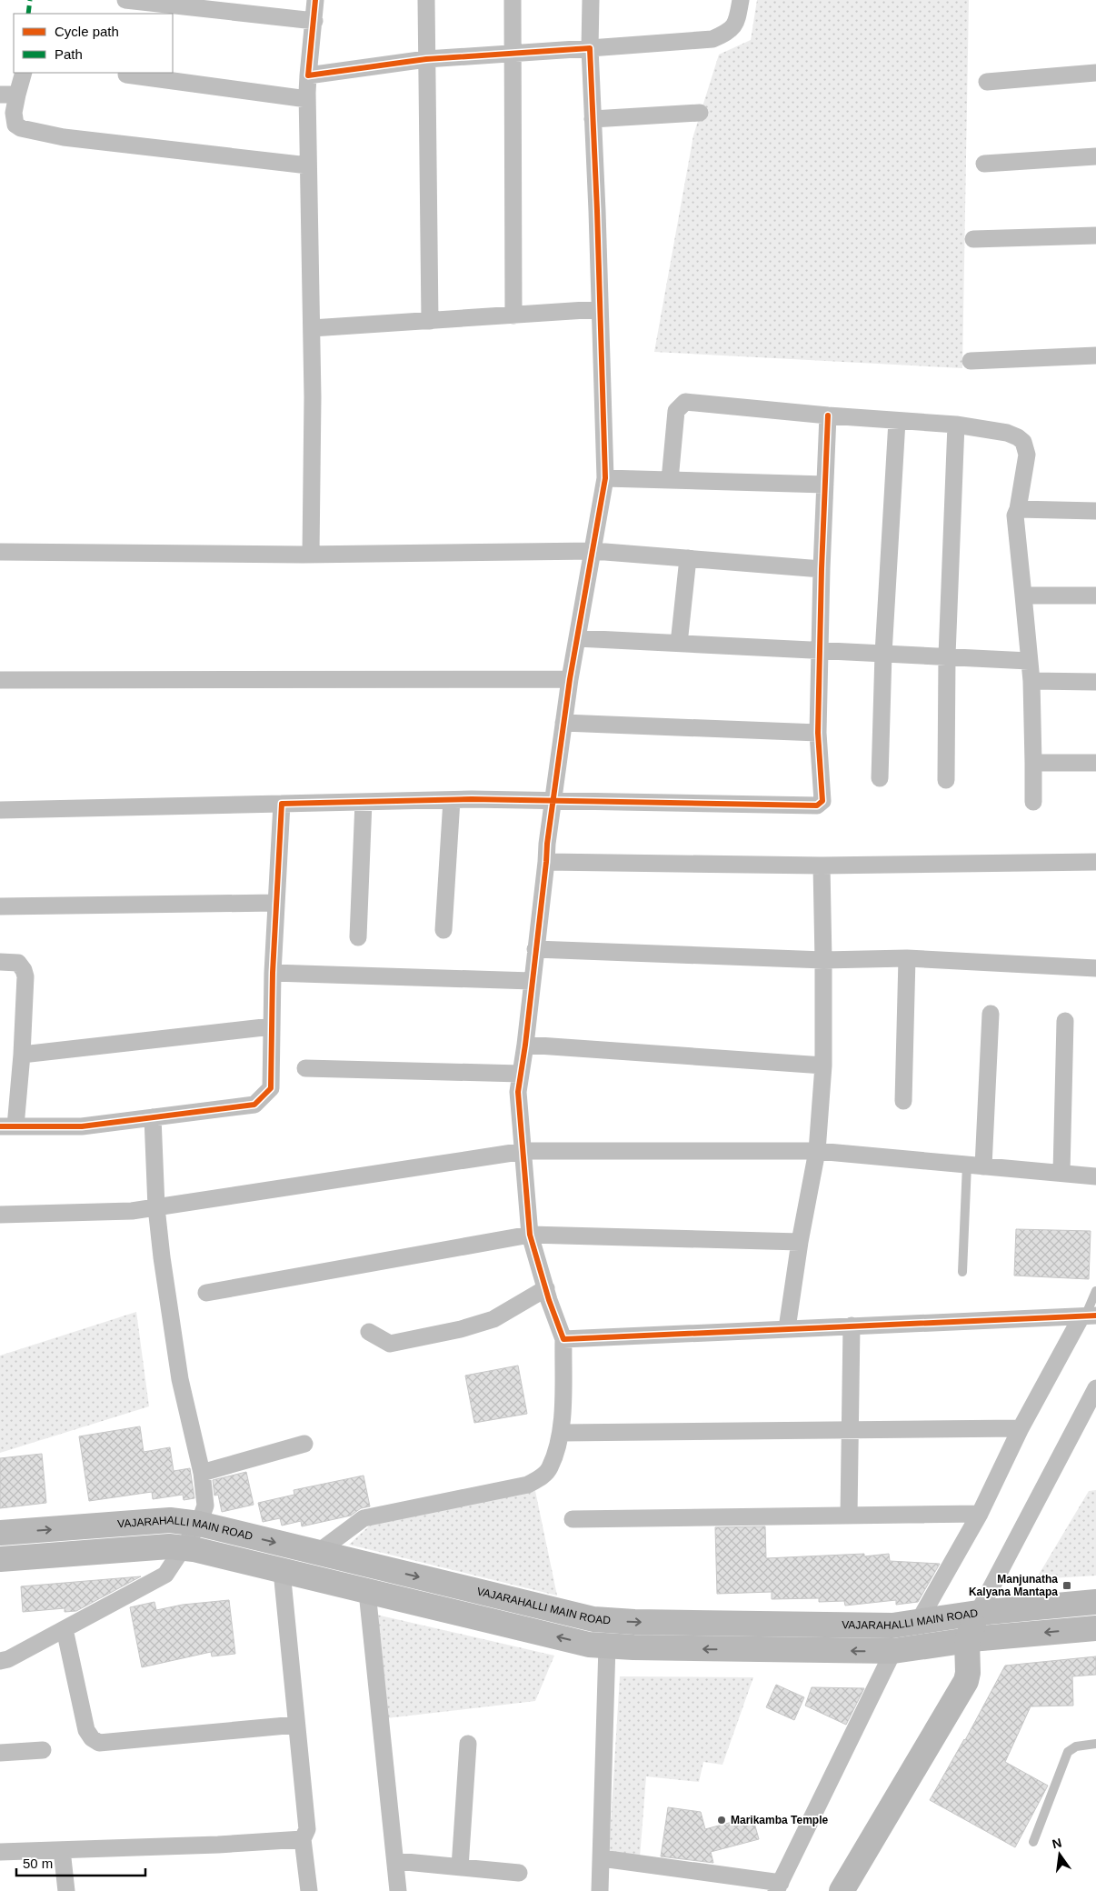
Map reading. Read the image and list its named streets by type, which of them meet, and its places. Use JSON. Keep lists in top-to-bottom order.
{
  "streets": {
    "main road": ["VAJARAHALLI MAIN ROAD"]
  },
  "places": {
    "transit": ["Manjunatha Kalyana Mantapa"],
    "other": ["Marikamba Temple"]
  },
  "legend": ["Cycle path", "Path"],
  "scale_bar": "50 m",
  "north": "top"
}
